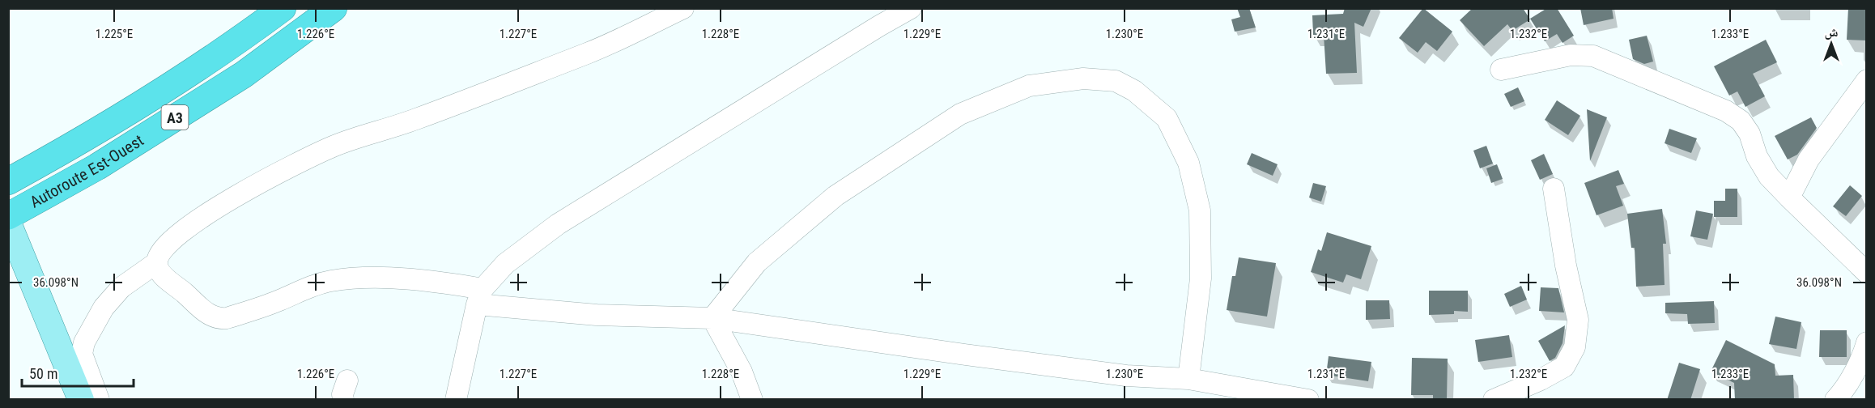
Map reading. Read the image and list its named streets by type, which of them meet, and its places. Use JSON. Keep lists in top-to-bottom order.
{
  "streets": {
    "highway": ["A3", "Autoroute Est-Ouest"]
  },
  "scale_bar": "50 m",
  "north": "top",
  "coordinates": [
    "1.225°E",
    "1.226°E",
    "1.227°E",
    "1.228°E",
    "1.229°E",
    "1.230°E",
    "1.231°E",
    "1.232°E",
    "1.233°E",
    "36.098°N"
  ]
}
